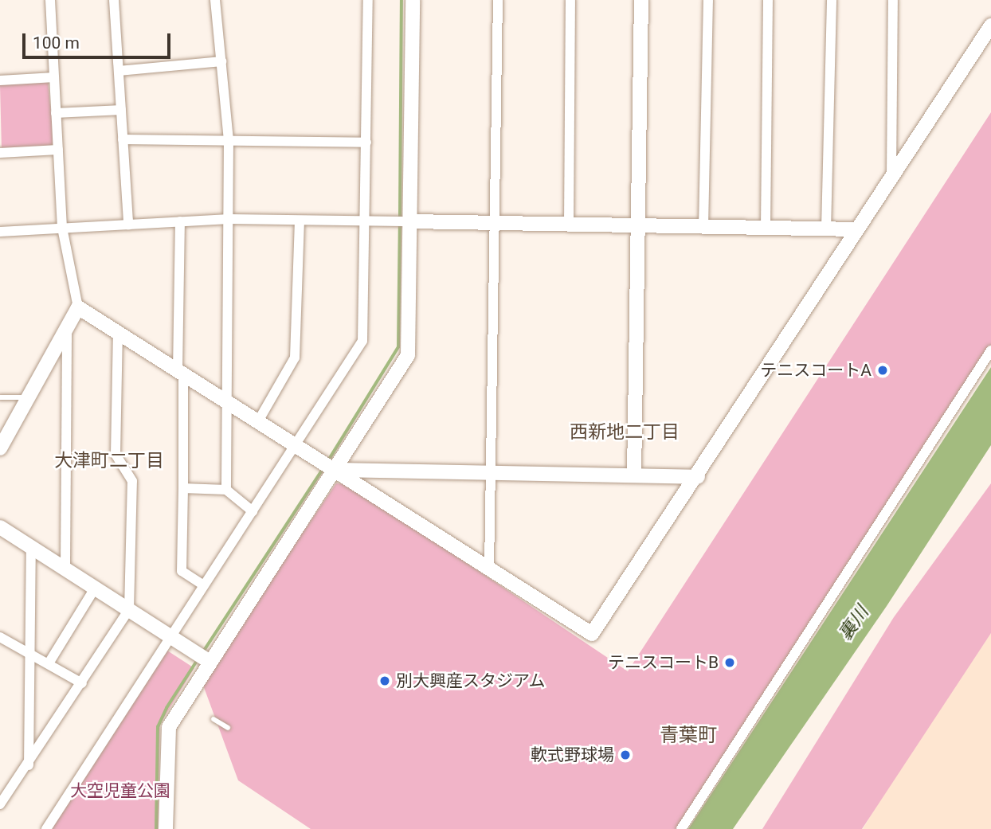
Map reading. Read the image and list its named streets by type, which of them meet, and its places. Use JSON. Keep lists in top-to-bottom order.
{
  "districts": ["西新地二丁目", "大津町二丁目", "青葉町"],
  "water": ["裏川"],
  "parks": ["大空児童公園"],
  "places": [
    "テニスコートA",
    "テニスコートB",
    "別大興産スタジアム",
    "軟式野球場"
  ],
  "scale_bar": "100 m"
}
